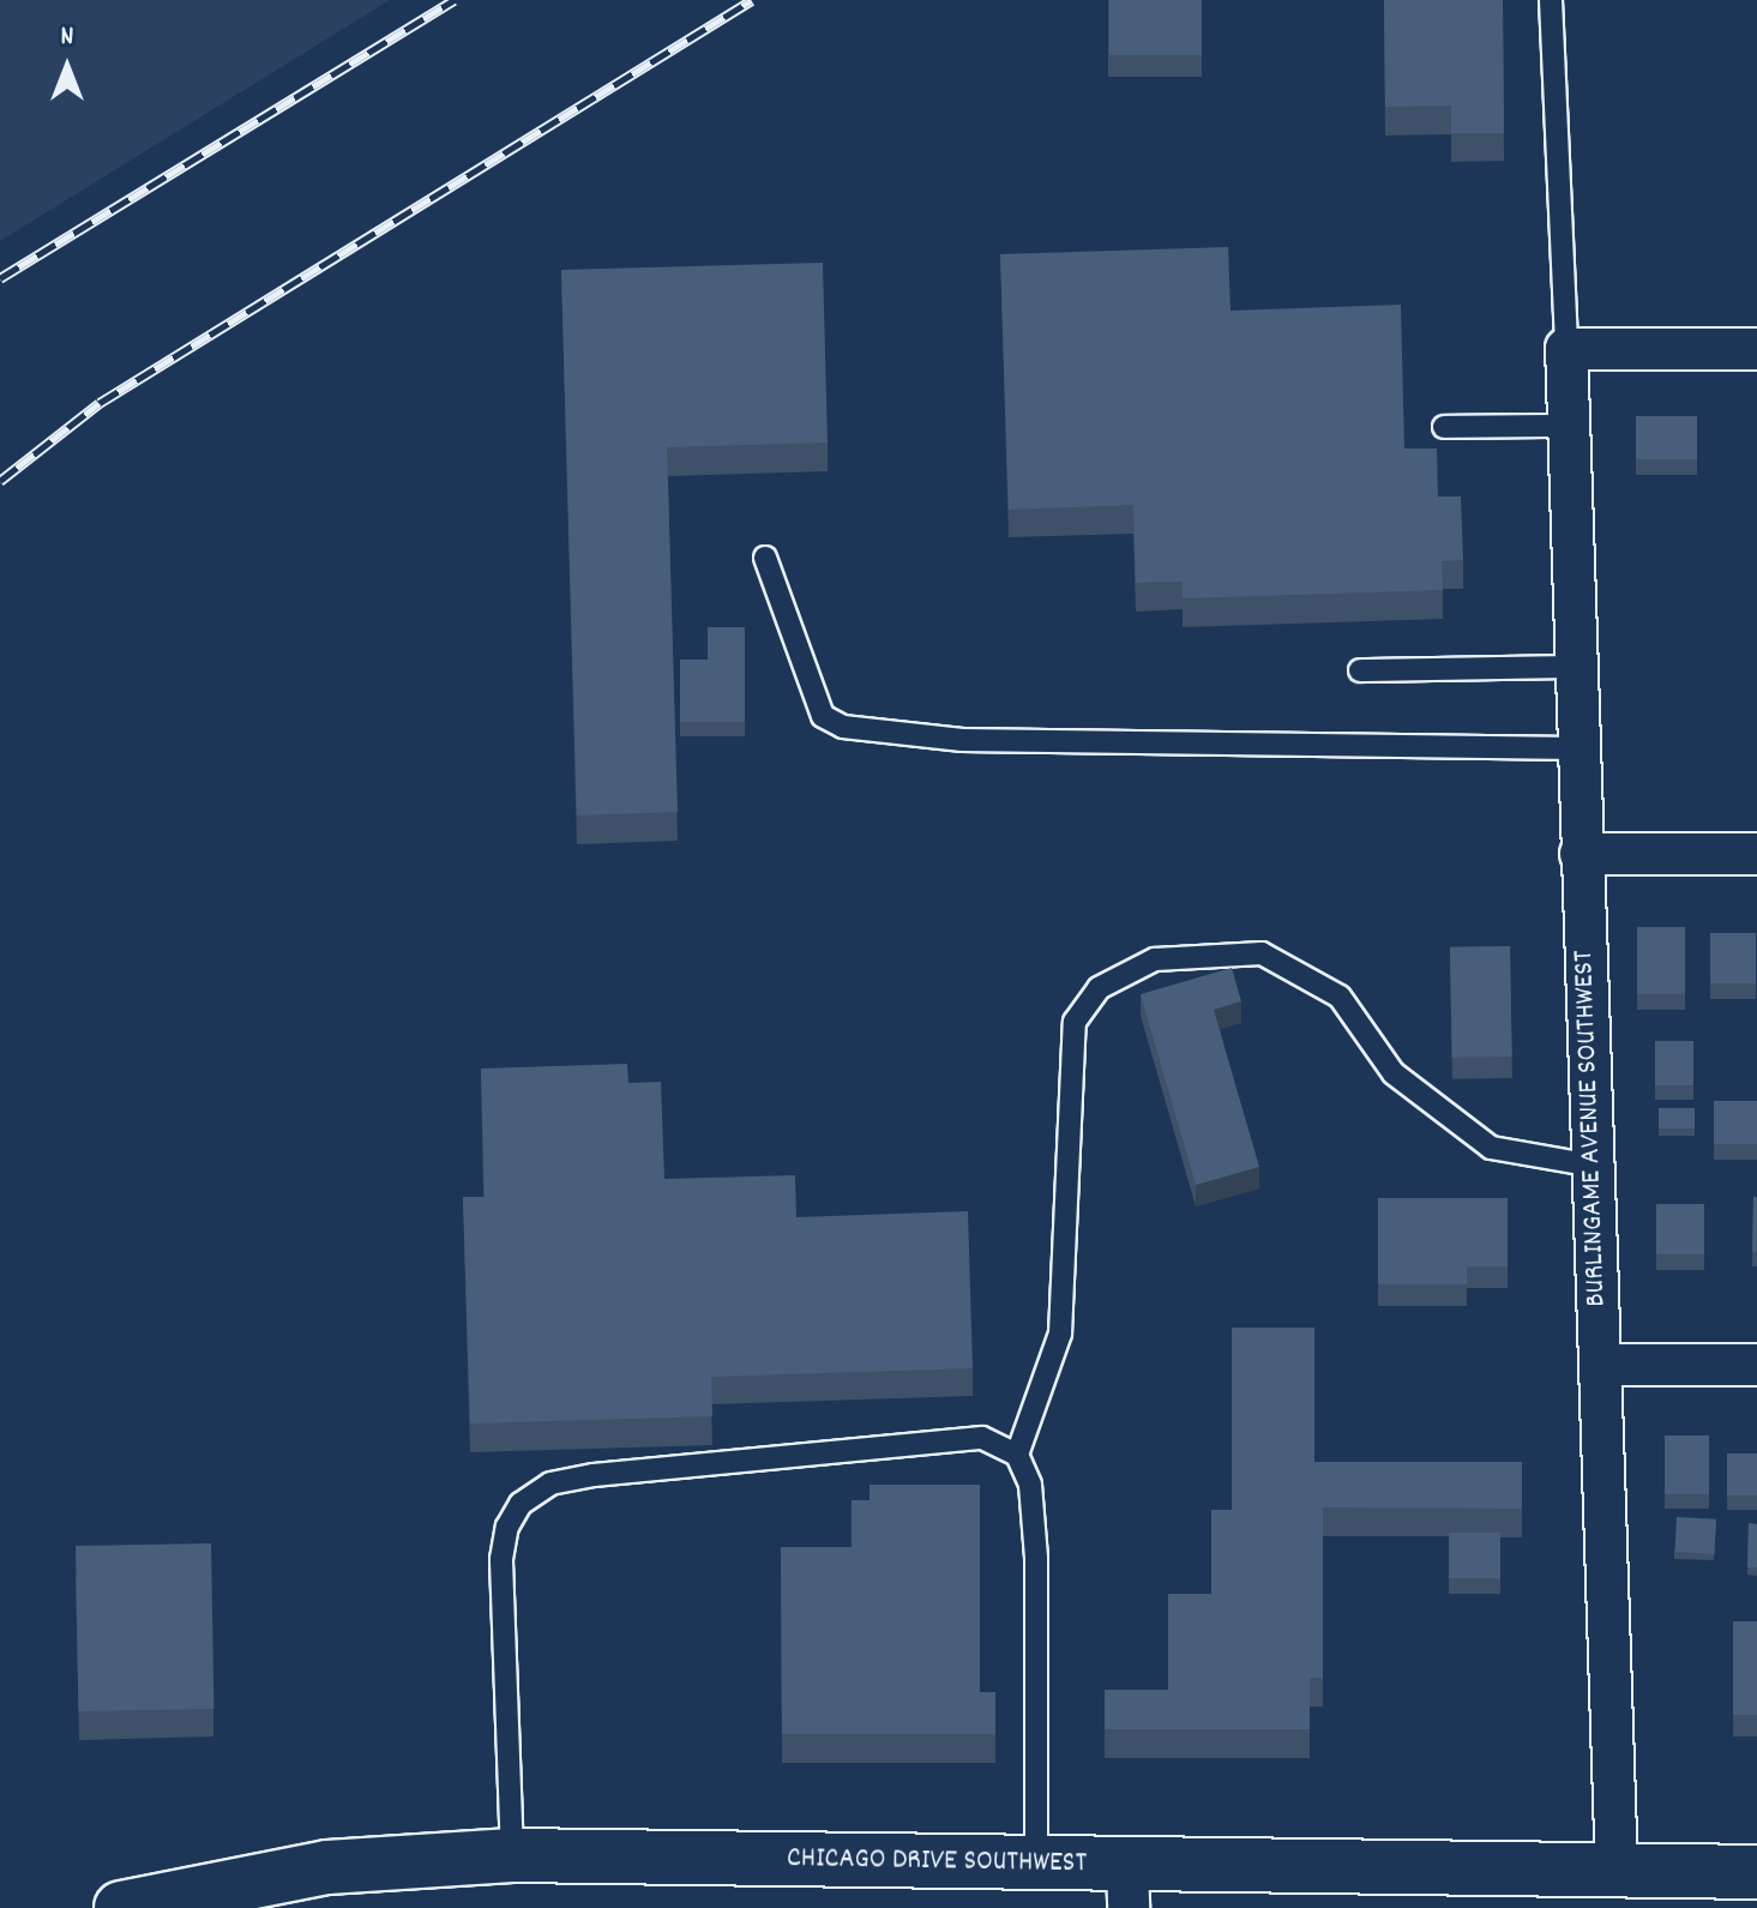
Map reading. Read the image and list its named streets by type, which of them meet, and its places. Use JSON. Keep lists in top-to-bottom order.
{
  "streets": {
    "main road": ["CHICAGO DRIVE SOUTHWEST"],
    "street": ["BURLINGAME AVENUE SOUTHWEST"]
  },
  "crossings": [
    ["BURLINGAME AVENUE SOUTHWEST", "CHICAGO DRIVE SOUTHWEST"]
  ],
  "north": "top"
}
